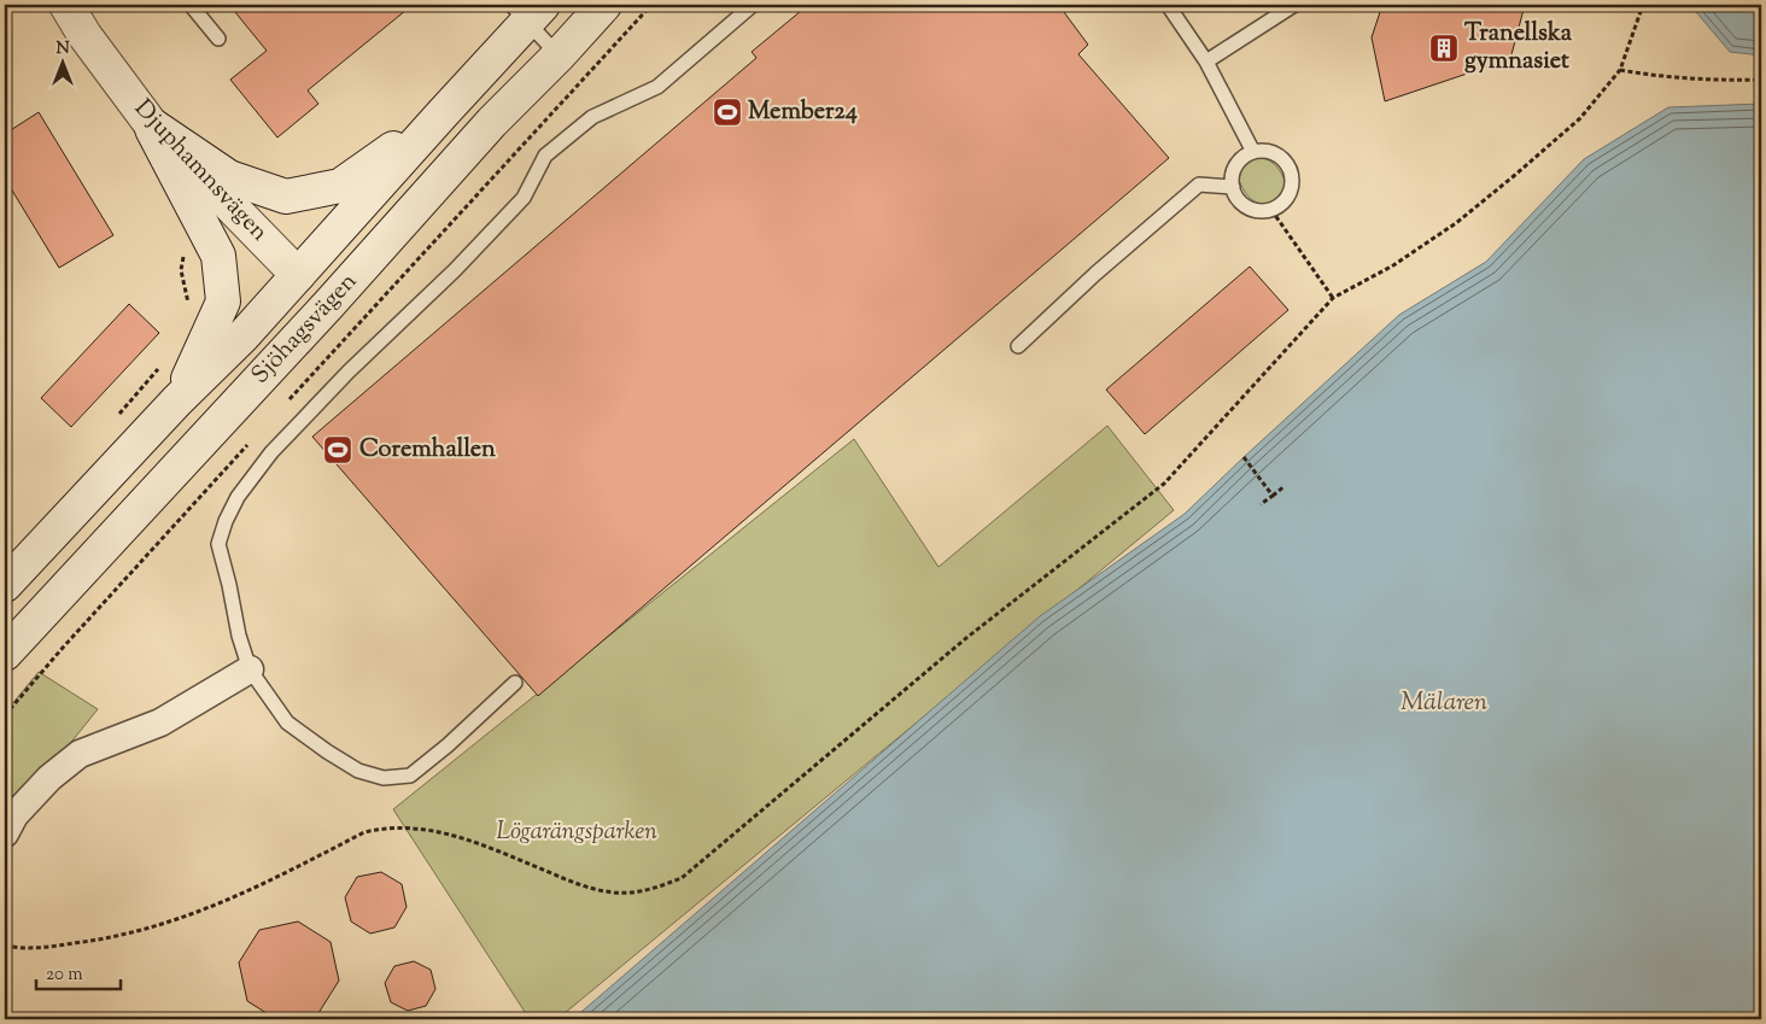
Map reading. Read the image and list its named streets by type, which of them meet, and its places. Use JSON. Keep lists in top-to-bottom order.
{
  "streets": {
    "main road": ["Djuphamnsvägen", "Sjöhagsvägen"]
  },
  "crossings": [
    ["Djuphamnsvägen", "Sjöhagsvägen"]
  ],
  "water": ["Mälaren"],
  "parks": ["Lögarängsparken"],
  "places": {
    "building": ["Tranellska gymnasiet"],
    "sports": ["Member24", "Coremhallen"]
  },
  "scale_bar": "20 m",
  "north": "top"
}
